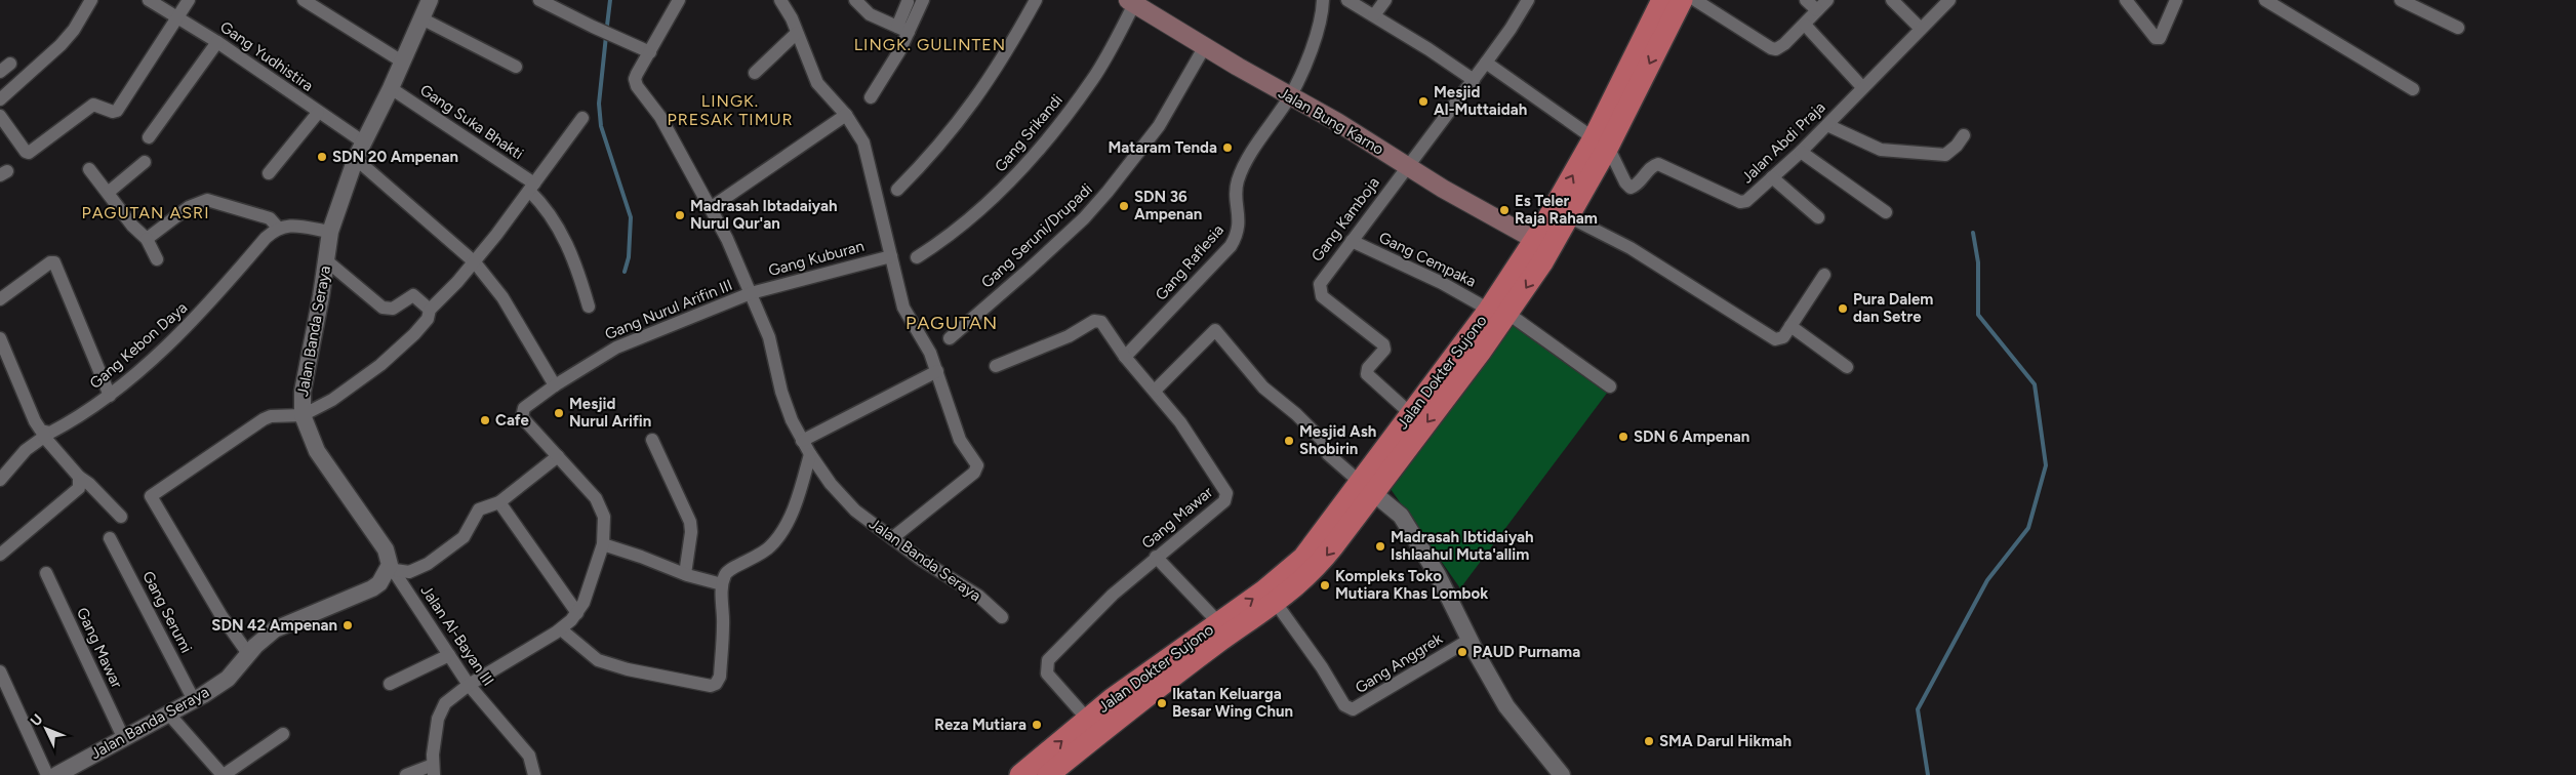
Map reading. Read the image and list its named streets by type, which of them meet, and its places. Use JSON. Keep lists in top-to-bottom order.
{
  "streets": {
    "highway": ["Jalan Dokter Sujono"],
    "main road": ["Jalan Bung Karno"],
    "street": [
      "Gang Yudhistira",
      "Gang Suka Bhakti",
      "Gang Srikandi",
      "Jalan Abdi Praja",
      "Gang Kamboja",
      "Gang Seruni/Drupadi",
      "Gang Kuburan",
      "Gang Cempaka",
      "Gang Raflesia",
      "Gang Nurul Arifin III",
      "Jalan Banda Seraya",
      "Gang Kebon Daya",
      "Gang Mawar",
      "Gang Serumi",
      "Jalan Al-Bayan III",
      "Gang Anggrek"
    ]
  },
  "crossings": [
    ["Gang Yudhistira", "Jalan Banda Seraya"],
    ["Jalan Bung Karno", "Gang Srikandi"],
    ["Jalan Bung Karno", "Gang Kamboja"],
    ["Jalan Bung Karno", "Gang Seruni/Drupadi"],
    ["Jalan Bung Karno", "Gang Raflesia"],
    ["Jalan Bung Karno", "Jalan Dokter Sujono"],
    ["Gang Suka Bhakti", "Jalan Banda Seraya"],
    ["Jalan Abdi Praja", "Jalan Dokter Sujono"],
    ["Gang Kamboja", "Gang Cempaka"],
    ["Gang Kamboja", "Jalan Dokter Sujono"],
    ["Gang Kuburan", "Gang Nurul Arifin III"],
    ["Gang Kuburan", "Jalan Banda Seraya"],
    ["Gang Cempaka", "Jalan Dokter Sujono"],
    ["Gang Raflesia", "Gang Mawar"],
    ["Gang Nurul Arifin III", "Jalan Banda Seraya"],
    ["Jalan Banda Seraya", "Gang Mawar"],
    ["Jalan Banda Seraya", "Gang Serumi"],
    ["Jalan Banda Seraya", "Jalan Al-Bayan III"],
    ["Jalan Dokter Sujono", "Gang Mawar"]
  ],
  "districts": [
    "LINGK. GULINTEN",
    "LINGK. PRESAK TIMUR",
    "PAGUTAN ASRI",
    "PAGUTAN"
  ],
  "places": [
    "Mesjid Al-Muttaidah",
    "Mataram Tenda",
    "SDN 20 Ampenan",
    "SDN 36 Ampenan",
    "Es Teler Raja Raham",
    "Madrasah Ibtadaiyah Nurul Qur'an",
    "Pura Dalem dan Setre",
    "Mesjid Nurul Arifin",
    "Cafe",
    "SDN 6 Ampenan",
    "Mesjid Ash Shobirin",
    "Madrasah Ibtidaiyah Ishlaahul Muta'allim",
    "Kompleks Toko Mutiara Khas Lombok",
    "SDN 42 Ampenan",
    "PAUD Purnama",
    "Ikatan Keluarga Besar Wing Chun",
    "Reza Mutiara",
    "SMA Darul Hikmah"
  ],
  "north": "top left"
}
